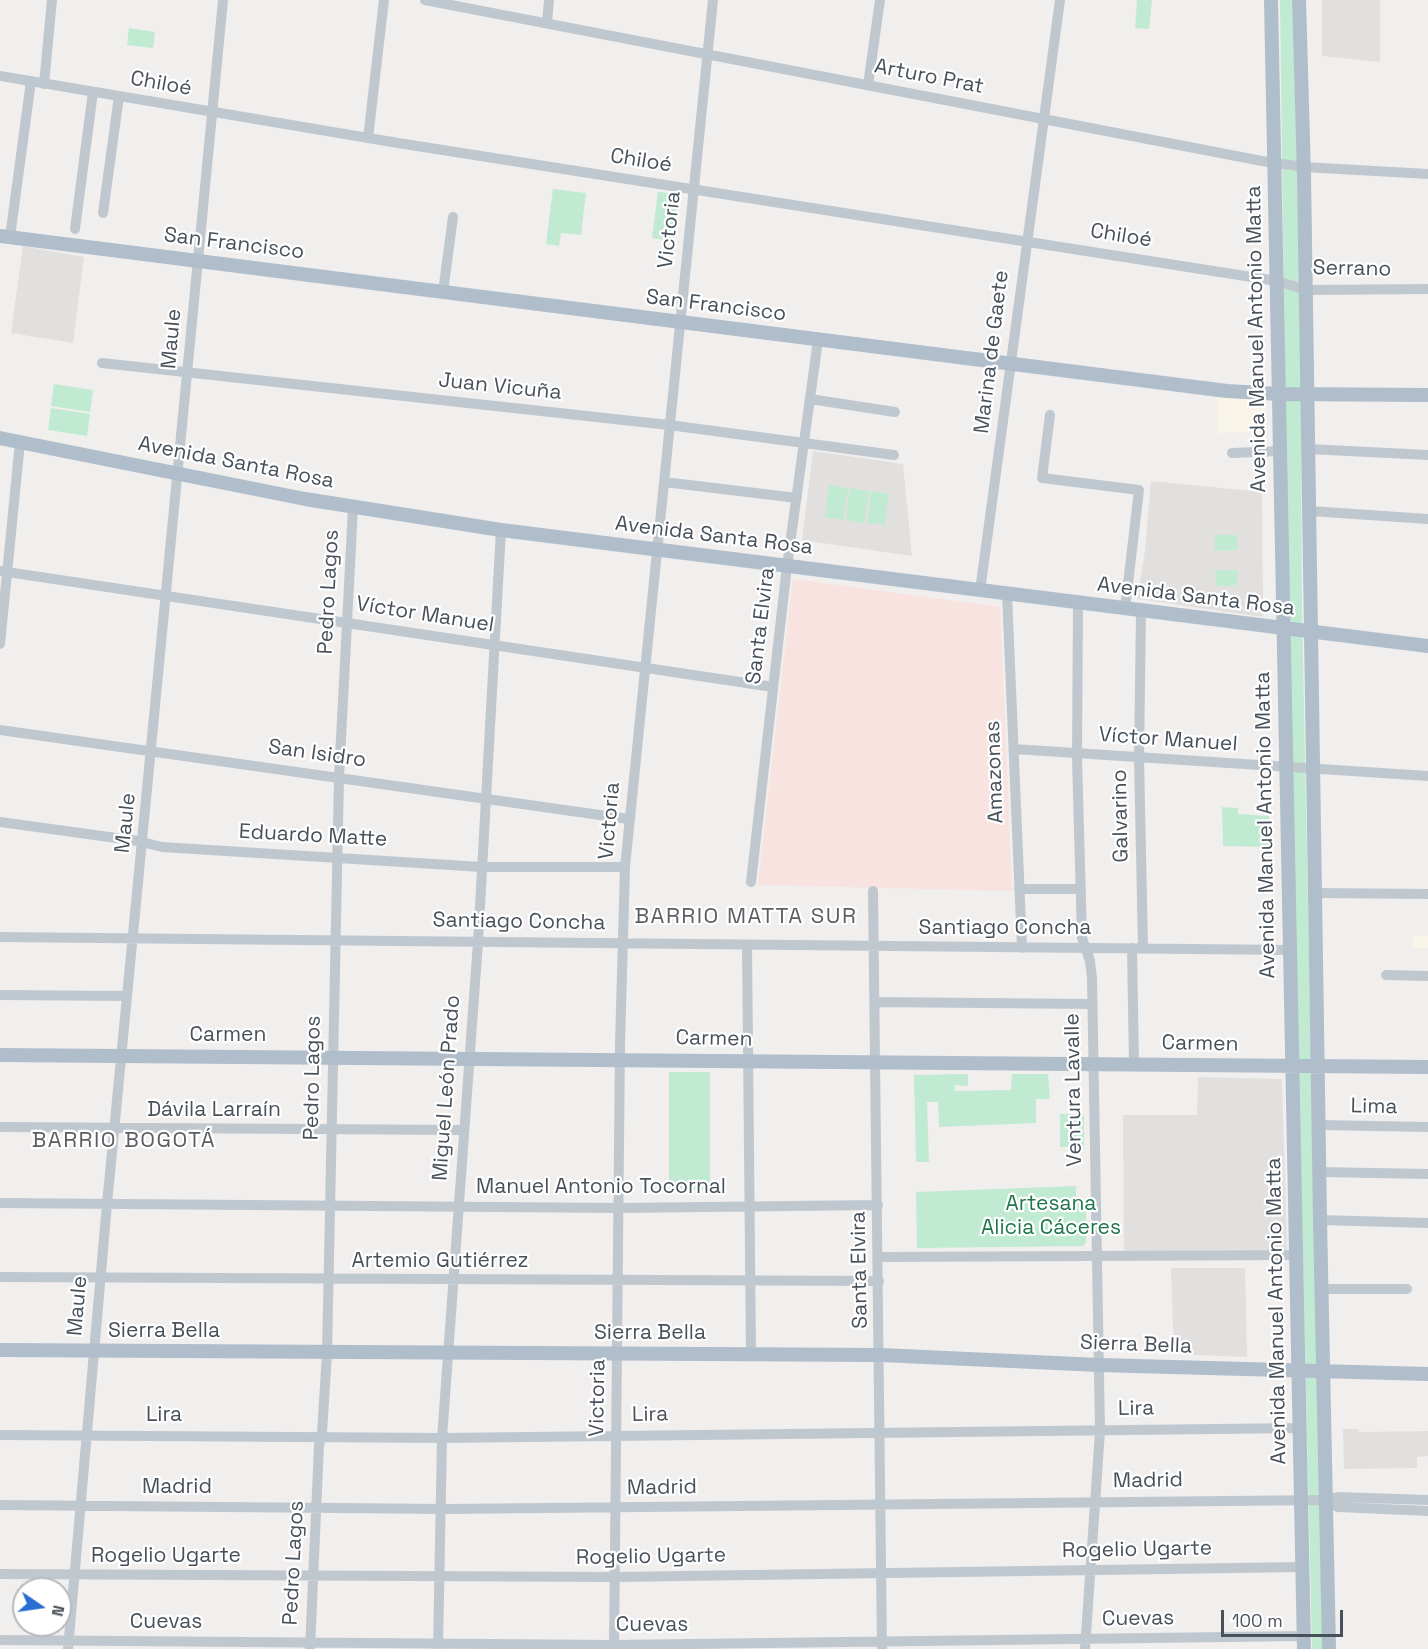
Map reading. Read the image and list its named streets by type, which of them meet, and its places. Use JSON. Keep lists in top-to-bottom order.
{
  "streets": {
    "main road": [
      "San Francisco",
      "Avenida Manuel Antonio Matta",
      "Avenida Santa Rosa",
      "Carmen",
      "Sierra Bella"
    ],
    "street": [
      "Arturo Prat",
      "Chiloé",
      "Victoria",
      "Serrano",
      "Maule",
      "Marina de Gaete",
      "Juan Vicuña",
      "Pedro Lagos",
      "Víctor Manuel",
      "Santa Elvira",
      "San Isidro",
      "Amazonas",
      "Galvarino",
      "Eduardo Matte",
      "Santiago Concha",
      "Miguel León Prado",
      "Ventura Lavalle",
      "Lima",
      "Dávila Larraín",
      "Manuel Antonio Tocornal",
      "Artemio Gutiérrez",
      "Lira",
      "Madrid",
      "Rogelio Ugarte",
      "Cuevas"
    ]
  },
  "crossings": [
    ["Arturo Prat", "Victoria"],
    ["Arturo Prat", "Avenida Manuel Antonio Matta"],
    ["Arturo Prat", "Marina de Gaete"],
    ["Chiloé", "Victoria"],
    ["Chiloé", "Serrano"],
    ["Chiloé", "Maule"],
    ["Chiloé", "Avenida Manuel Antonio Matta"],
    ["Chiloé", "Marina de Gaete"],
    ["Victoria", "San Francisco"],
    ["Victoria", "Juan Vicuña"],
    ["Victoria", "Avenida Santa Rosa"],
    ["Victoria", "Víctor Manuel"],
    ["Victoria", "San Isidro"],
    ["Victoria", "Eduardo Matte"],
    ["Victoria", "Santiago Concha"],
    ["Victoria", "Carmen"],
    ["Victoria", "Manuel Antonio Tocornal"],
    ["Victoria", "Artemio Gutiérrez"],
    ["Victoria", "Sierra Bella"],
    ["Victoria", "Lira"],
    ["Victoria", "Madrid"],
    ["Victoria", "Rogelio Ugarte"],
    ["Victoria", "Cuevas"],
    ["San Francisco", "Maule"],
    ["San Francisco", "Avenida Manuel Antonio Matta"],
    ["San Francisco", "Marina de Gaete"],
    ["San Francisco", "Santa Elvira"],
    ["Serrano", "Avenida Manuel Antonio Matta"],
    ["Maule", "Juan Vicuña"],
    ["Maule", "Avenida Santa Rosa"],
    ["Maule", "Víctor Manuel"],
    ["Maule", "San Isidro"],
    ["Maule", "Eduardo Matte"],
    ["Maule", "Santiago Concha"],
    ["Maule", "Carmen"],
    ["Maule", "Dávila Larraín"],
    ["Maule", "Manuel Antonio Tocornal"],
    ["Maule", "Artemio Gutiérrez"],
    ["Maule", "Sierra Bella"],
    ["Maule", "Lira"],
    ["Maule", "Madrid"],
    ["Maule", "Rogelio Ugarte"],
    ["Maule", "Cuevas"],
    ["Avenida Manuel Antonio Matta", "Avenida Santa Rosa"],
    ["Avenida Manuel Antonio Matta", "Víctor Manuel"],
    ["Avenida Manuel Antonio Matta", "Santiago Concha"],
    ["Avenida Manuel Antonio Matta", "Carmen"],
    ["Avenida Manuel Antonio Matta", "Sierra Bella"],
    ["Avenida Manuel Antonio Matta", "Lira"],
    ["Avenida Manuel Antonio Matta", "Madrid"],
    ["Avenida Manuel Antonio Matta", "Rogelio Ugarte"],
    ["Avenida Manuel Antonio Matta", "Cuevas"],
    ["Marina de Gaete", "Avenida Santa Rosa"],
    ["Juan Vicuña", "Santa Elvira"],
    ["Avenida Santa Rosa", "Pedro Lagos"],
    ["Avenida Santa Rosa", "Santa Elvira"],
    ["Avenida Santa Rosa", "Amazonas"],
    ["Avenida Santa Rosa", "Galvarino"],
    ["Avenida Santa Rosa", "Miguel León Prado"],
    ["Avenida Santa Rosa", "Ventura Lavalle"],
    ["Pedro Lagos", "Víctor Manuel"],
    ["Pedro Lagos", "San Isidro"],
    ["Pedro Lagos", "Eduardo Matte"],
    ["Pedro Lagos", "Santiago Concha"],
    ["Pedro Lagos", "Carmen"],
    ["Pedro Lagos", "Dávila Larraín"],
    ["Pedro Lagos", "Manuel Antonio Tocornal"],
    ["Pedro Lagos", "Artemio Gutiérrez"],
    ["Pedro Lagos", "Sierra Bella"],
    ["Pedro Lagos", "Lira"],
    ["Pedro Lagos", "Madrid"],
    ["Pedro Lagos", "Rogelio Ugarte"],
    ["Pedro Lagos", "Cuevas"],
    ["Víctor Manuel", "Santa Elvira"],
    ["Víctor Manuel", "Amazonas"],
    ["Víctor Manuel", "Galvarino"],
    ["Víctor Manuel", "Miguel León Prado"],
    ["Víctor Manuel", "Ventura Lavalle"],
    ["Santa Elvira", "Santiago Concha"],
    ["Santa Elvira", "Carmen"],
    ["Santa Elvira", "Manuel Antonio Tocornal"],
    ["Santa Elvira", "Artemio Gutiérrez"],
    ["Santa Elvira", "Sierra Bella"],
    ["Santa Elvira", "Lira"],
    ["Santa Elvira", "Madrid"],
    ["Santa Elvira", "Rogelio Ugarte"],
    ["Santa Elvira", "Cuevas"],
    ["San Isidro", "Miguel León Prado"],
    ["Amazonas", "Santiago Concha"],
    ["Galvarino", "Santiago Concha"],
    ["Galvarino", "Carmen"],
    ["Eduardo Matte", "Miguel León Prado"],
    ["Santiago Concha", "Miguel León Prado"],
    ["Santiago Concha", "Ventura Lavalle"],
    ["Carmen", "Miguel León Prado"],
    ["Carmen", "Ventura Lavalle"],
    ["Miguel León Prado", "Dávila Larraín"],
    ["Miguel León Prado", "Manuel Antonio Tocornal"],
    ["Miguel León Prado", "Artemio Gutiérrez"],
    ["Miguel León Prado", "Sierra Bella"],
    ["Miguel León Prado", "Lira"],
    ["Miguel León Prado", "Madrid"],
    ["Miguel León Prado", "Rogelio Ugarte"],
    ["Miguel León Prado", "Cuevas"],
    ["Ventura Lavalle", "Sierra Bella"],
    ["Ventura Lavalle", "Lira"],
    ["Ventura Lavalle", "Madrid"],
    ["Ventura Lavalle", "Rogelio Ugarte"],
    ["Ventura Lavalle", "Cuevas"]
  ],
  "districts": ["BARRIO MATTA SUR", "BARRIO BOGOTÁ"],
  "parks": ["Artesana Alicia Cáceres"],
  "scale_bar": "100 m",
  "north": "right"
}
